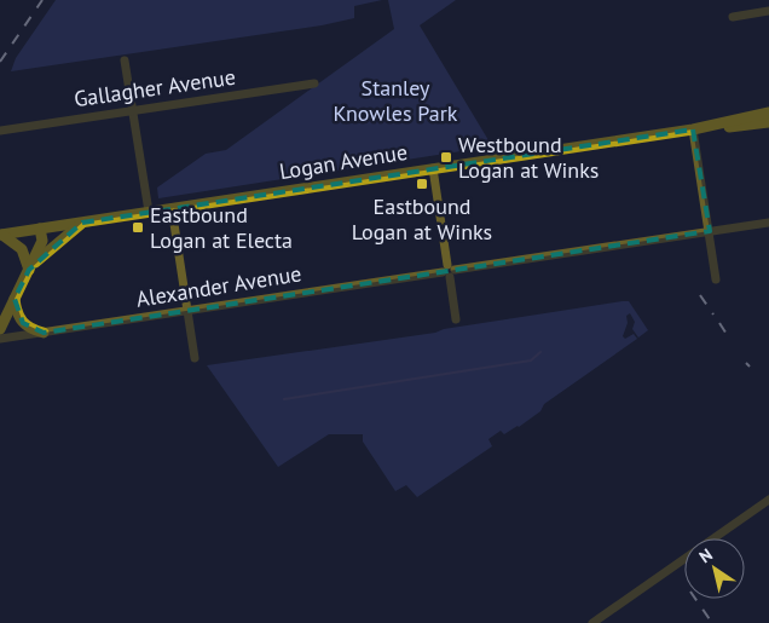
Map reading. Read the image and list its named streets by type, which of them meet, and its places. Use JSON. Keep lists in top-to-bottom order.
{
  "streets": {
    "main road": ["Logan Avenue"],
    "street": ["Gallagher Avenue", "Alexander Avenue"]
  },
  "parks": ["Stanley Knowles Park"],
  "places": {
    "transit": ["Westbound Logan at Winks", "Eastbound Logan at Winks", "Eastbound Logan at Electa"]
  },
  "north": "top left"
}
